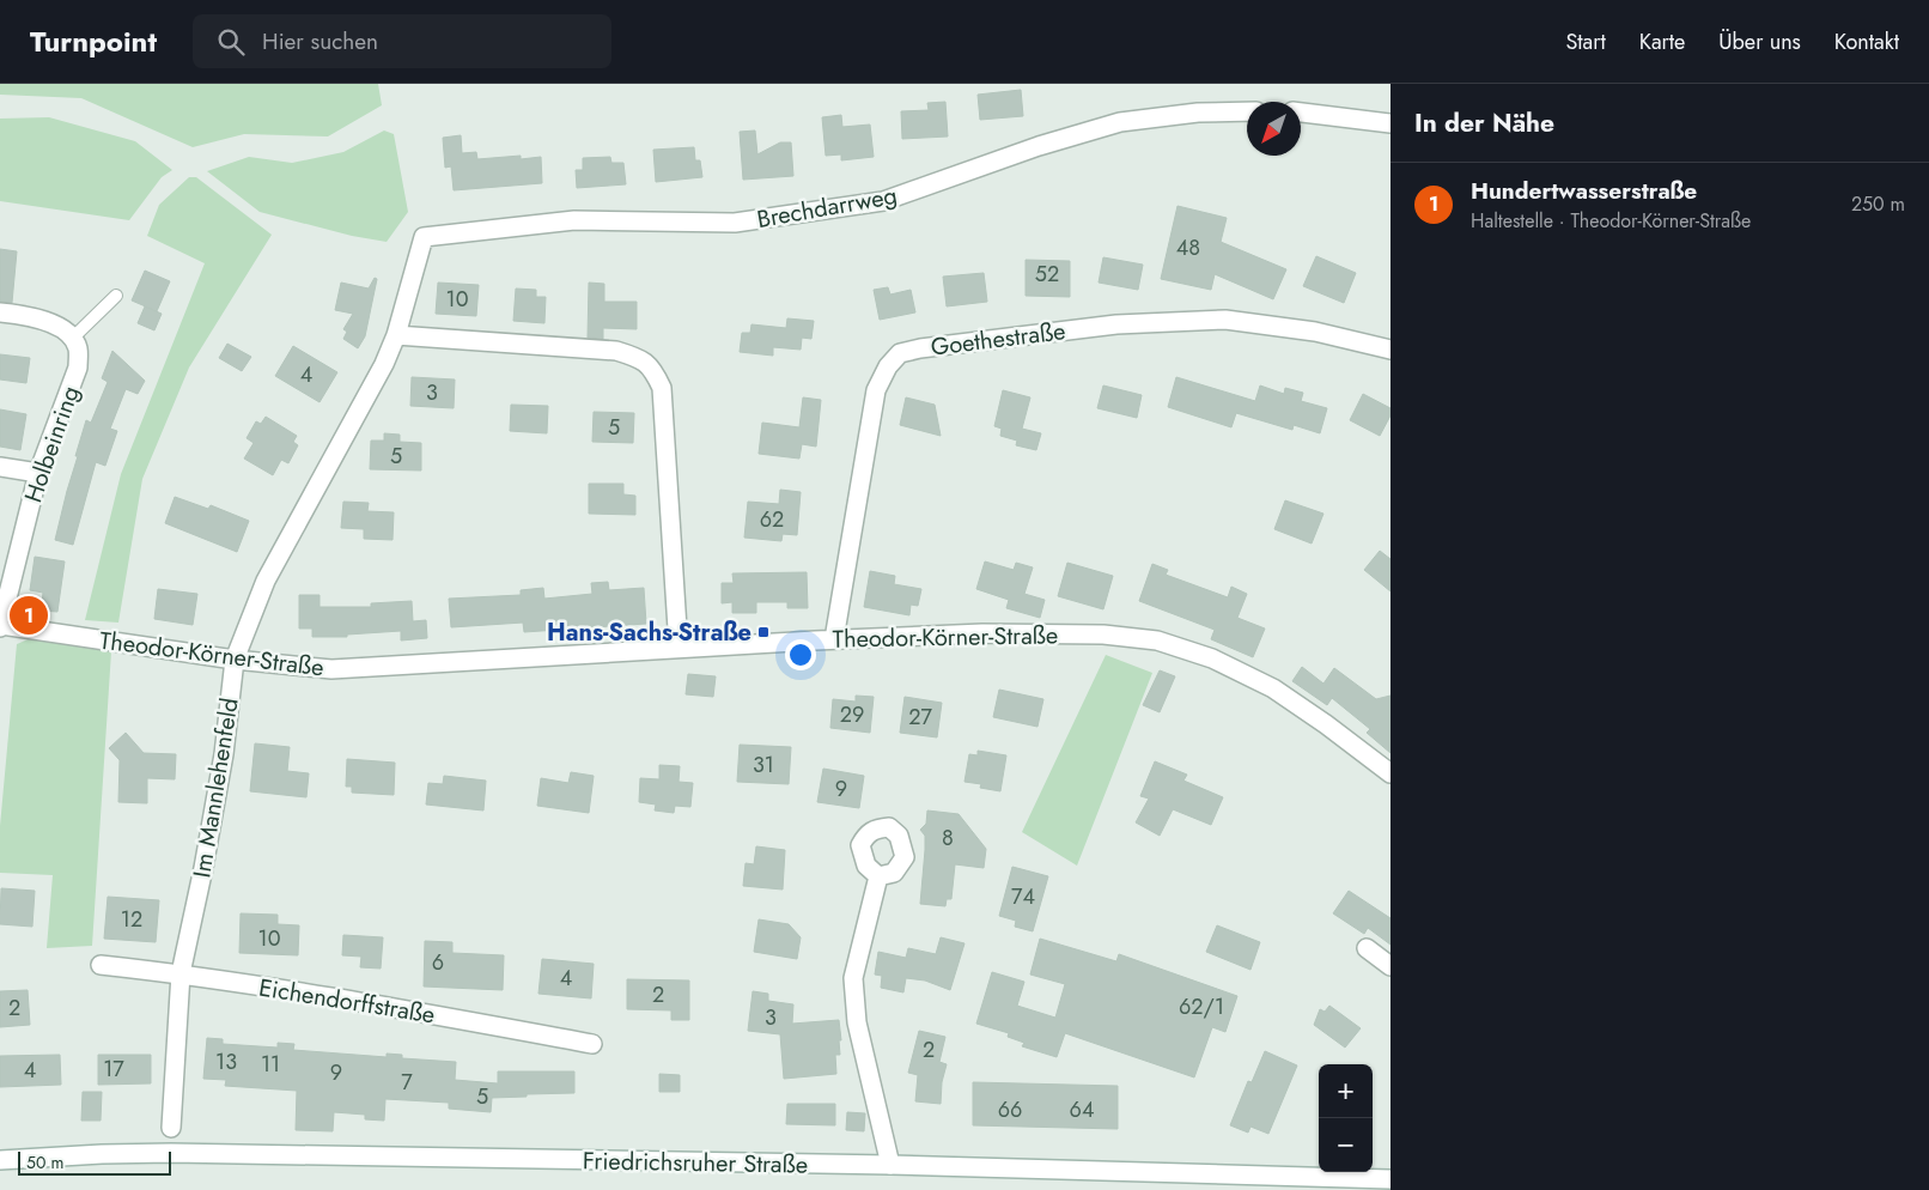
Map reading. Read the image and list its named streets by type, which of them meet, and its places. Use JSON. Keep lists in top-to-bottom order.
{
  "streets": {
    "street": [
      "Brechdarrweg",
      "Goethestraße",
      "Holbeinring",
      "Theodor-Körner-Straße",
      "Im Mannlehenfeld",
      "Eichendorffstraße",
      "Friedrichsruher Straße"
    ]
  },
  "crossings": [
    ["Brechdarrweg", "Im Mannlehenfeld"],
    ["Goethestraße", "Theodor-Körner-Straße"],
    ["Holbeinring", "Theodor-Körner-Straße"],
    ["Theodor-Körner-Straße", "Im Mannlehenfeld"],
    ["Im Mannlehenfeld", "Eichendorffstraße"]
  ],
  "places": {
    "transit": ["Hans-Sachs-Straße"]
  },
  "house_numbers": [
    "48",
    "52",
    "10",
    "4",
    "3",
    "5",
    "5",
    "62",
    "29",
    "27",
    "31",
    "9",
    "8",
    "74",
    "12",
    "10",
    "6",
    "4",
    "2",
    "62/1",
    "2",
    "3",
    "2",
    "13",
    "11",
    "17",
    "4",
    "9",
    "7",
    "5",
    "66",
    "64"
  ],
  "scale_bar": "50 m",
  "north": "bottom left",
  "page": {
    "header": "Turnpoint",
    "search": "Hier suchen",
    "nav": [
      "Start",
      "Karte",
      "Über uns",
      "Kontakt"
    ],
    "heading": "In der Nähe",
    "list": [
      {
        "mark": "1",
        "name": "Hundertwasserstraße",
        "note": "Haltestelle · Theodor-Körner-Straße",
        "value": "250 m"
      }
    ],
    "pins": "1",
    "map_buttons": ["+", "−"],
    "scale": "50 m"
  }
}
